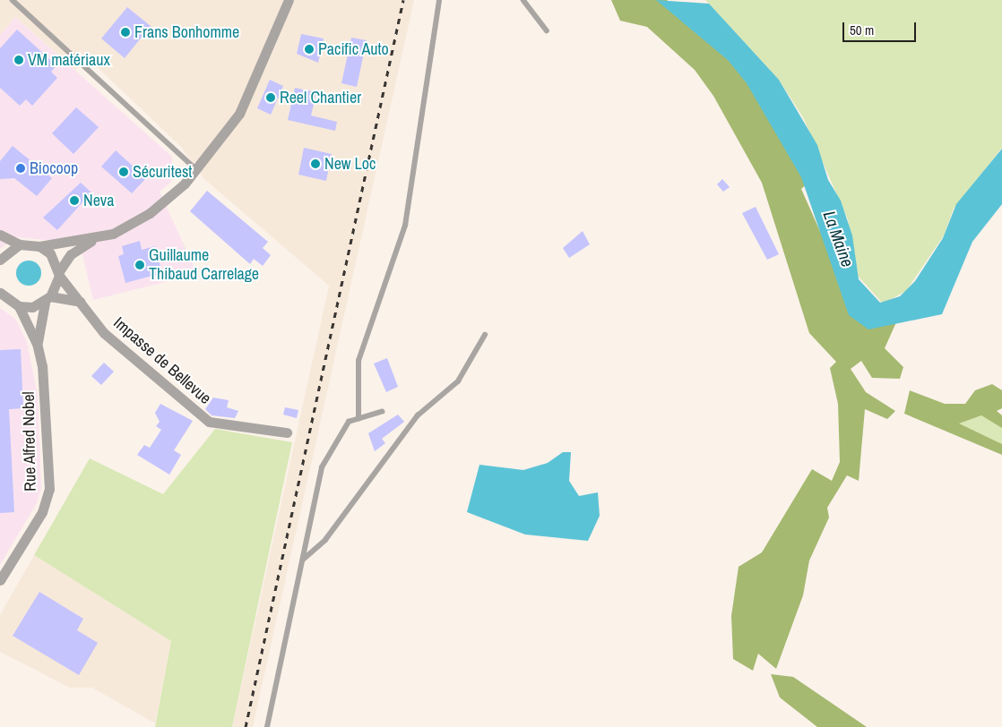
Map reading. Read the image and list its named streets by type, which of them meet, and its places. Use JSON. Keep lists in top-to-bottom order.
{
  "streets": {
    "street": ["Impasse de Bellevue", "Rue Alfred Nobel"]
  },
  "water": ["La Maine"],
  "places": [
    "Frans Bonhomme",
    "Pacific Auto",
    "VM matériaux",
    "Reel Chantier",
    "New Loc",
    "Biocoop",
    "Sécuritest",
    "Neva",
    "Guillaume Thibaud Carrelage"
  ],
  "scale_bar": "50 m"
}
